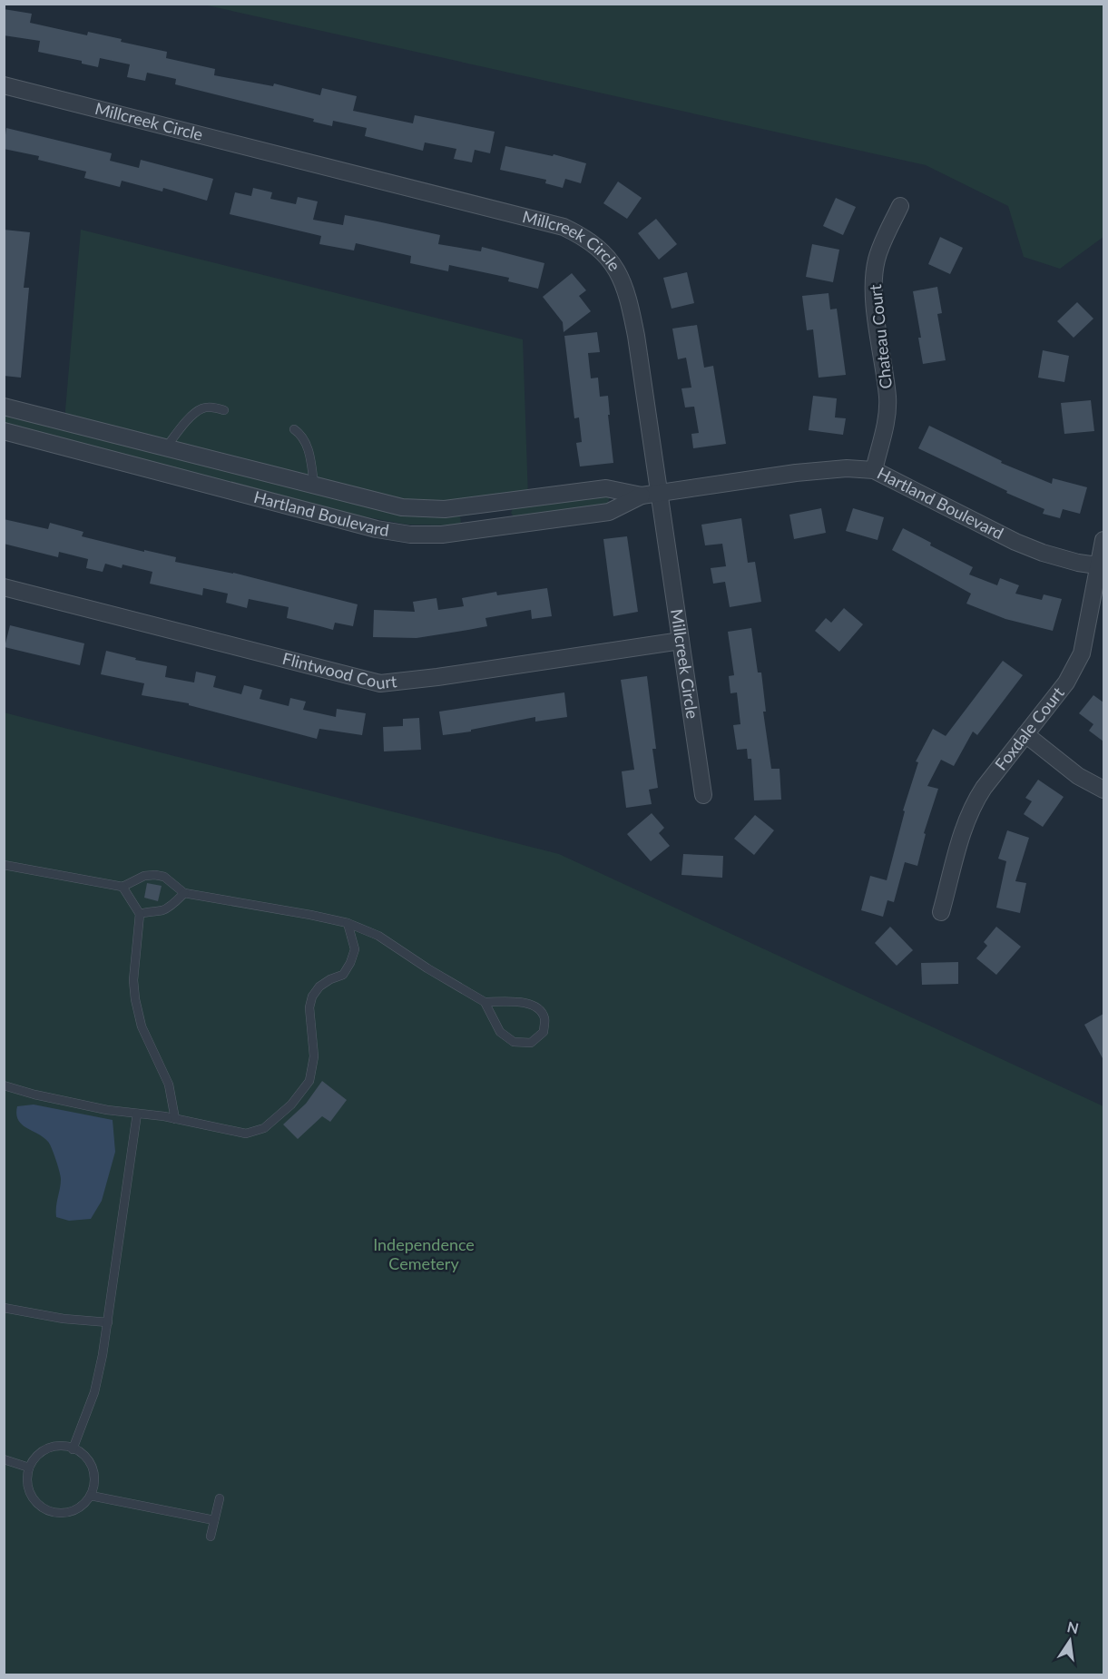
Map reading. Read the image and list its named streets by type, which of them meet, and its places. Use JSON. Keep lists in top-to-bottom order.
{
  "streets": {
    "street": [
      "Millcreek Circle",
      "Chateau Court",
      "Hartland Boulevard",
      "Flintwood Court",
      "Foxdale Court"
    ]
  },
  "crossings": [
    ["Millcreek Circle", "Hartland Boulevard"],
    ["Millcreek Circle", "Flintwood Court"],
    ["Chateau Court", "Hartland Boulevard"],
    ["Hartland Boulevard", "Foxdale Court"]
  ],
  "parks": ["Independence Cemetery"],
  "north": "top"
}
